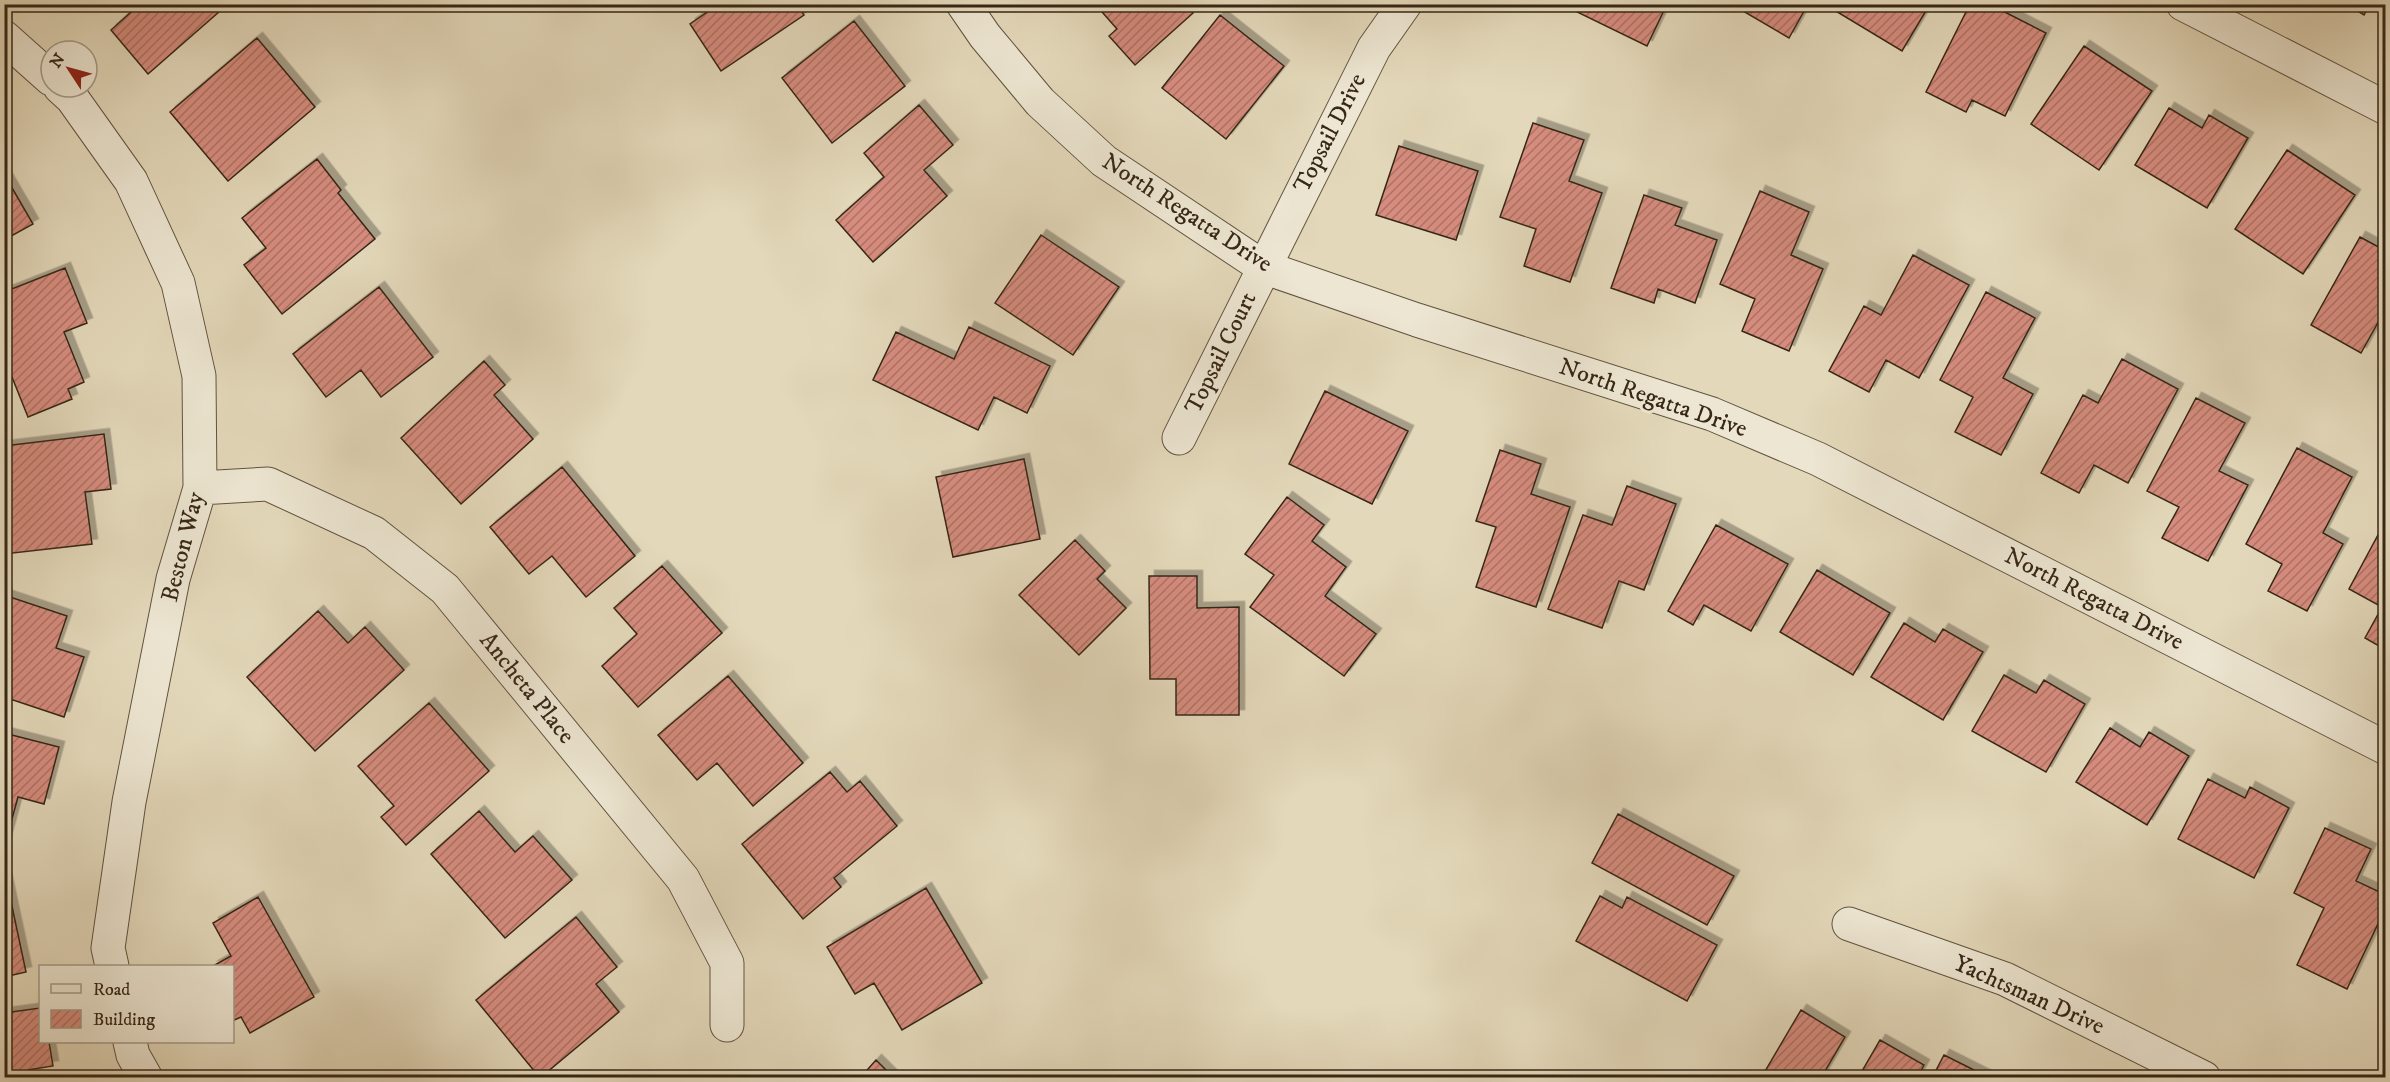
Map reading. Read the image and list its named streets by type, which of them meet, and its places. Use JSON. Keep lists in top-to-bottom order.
{
  "streets": {
    "street": [
      "Topsail Drive",
      "North Regatta Drive",
      "Topsail Court",
      "Beston Way",
      "Ancheta Place",
      "Yachtsman Drive"
    ]
  },
  "crossings": [
    ["Topsail Drive", "North Regatta Drive"],
    ["Topsail Drive", "Topsail Court"],
    ["North Regatta Drive", "Topsail Court"],
    ["Beston Way", "Ancheta Place"]
  ],
  "legend": ["Road", "Building"],
  "north": "top left"
}
